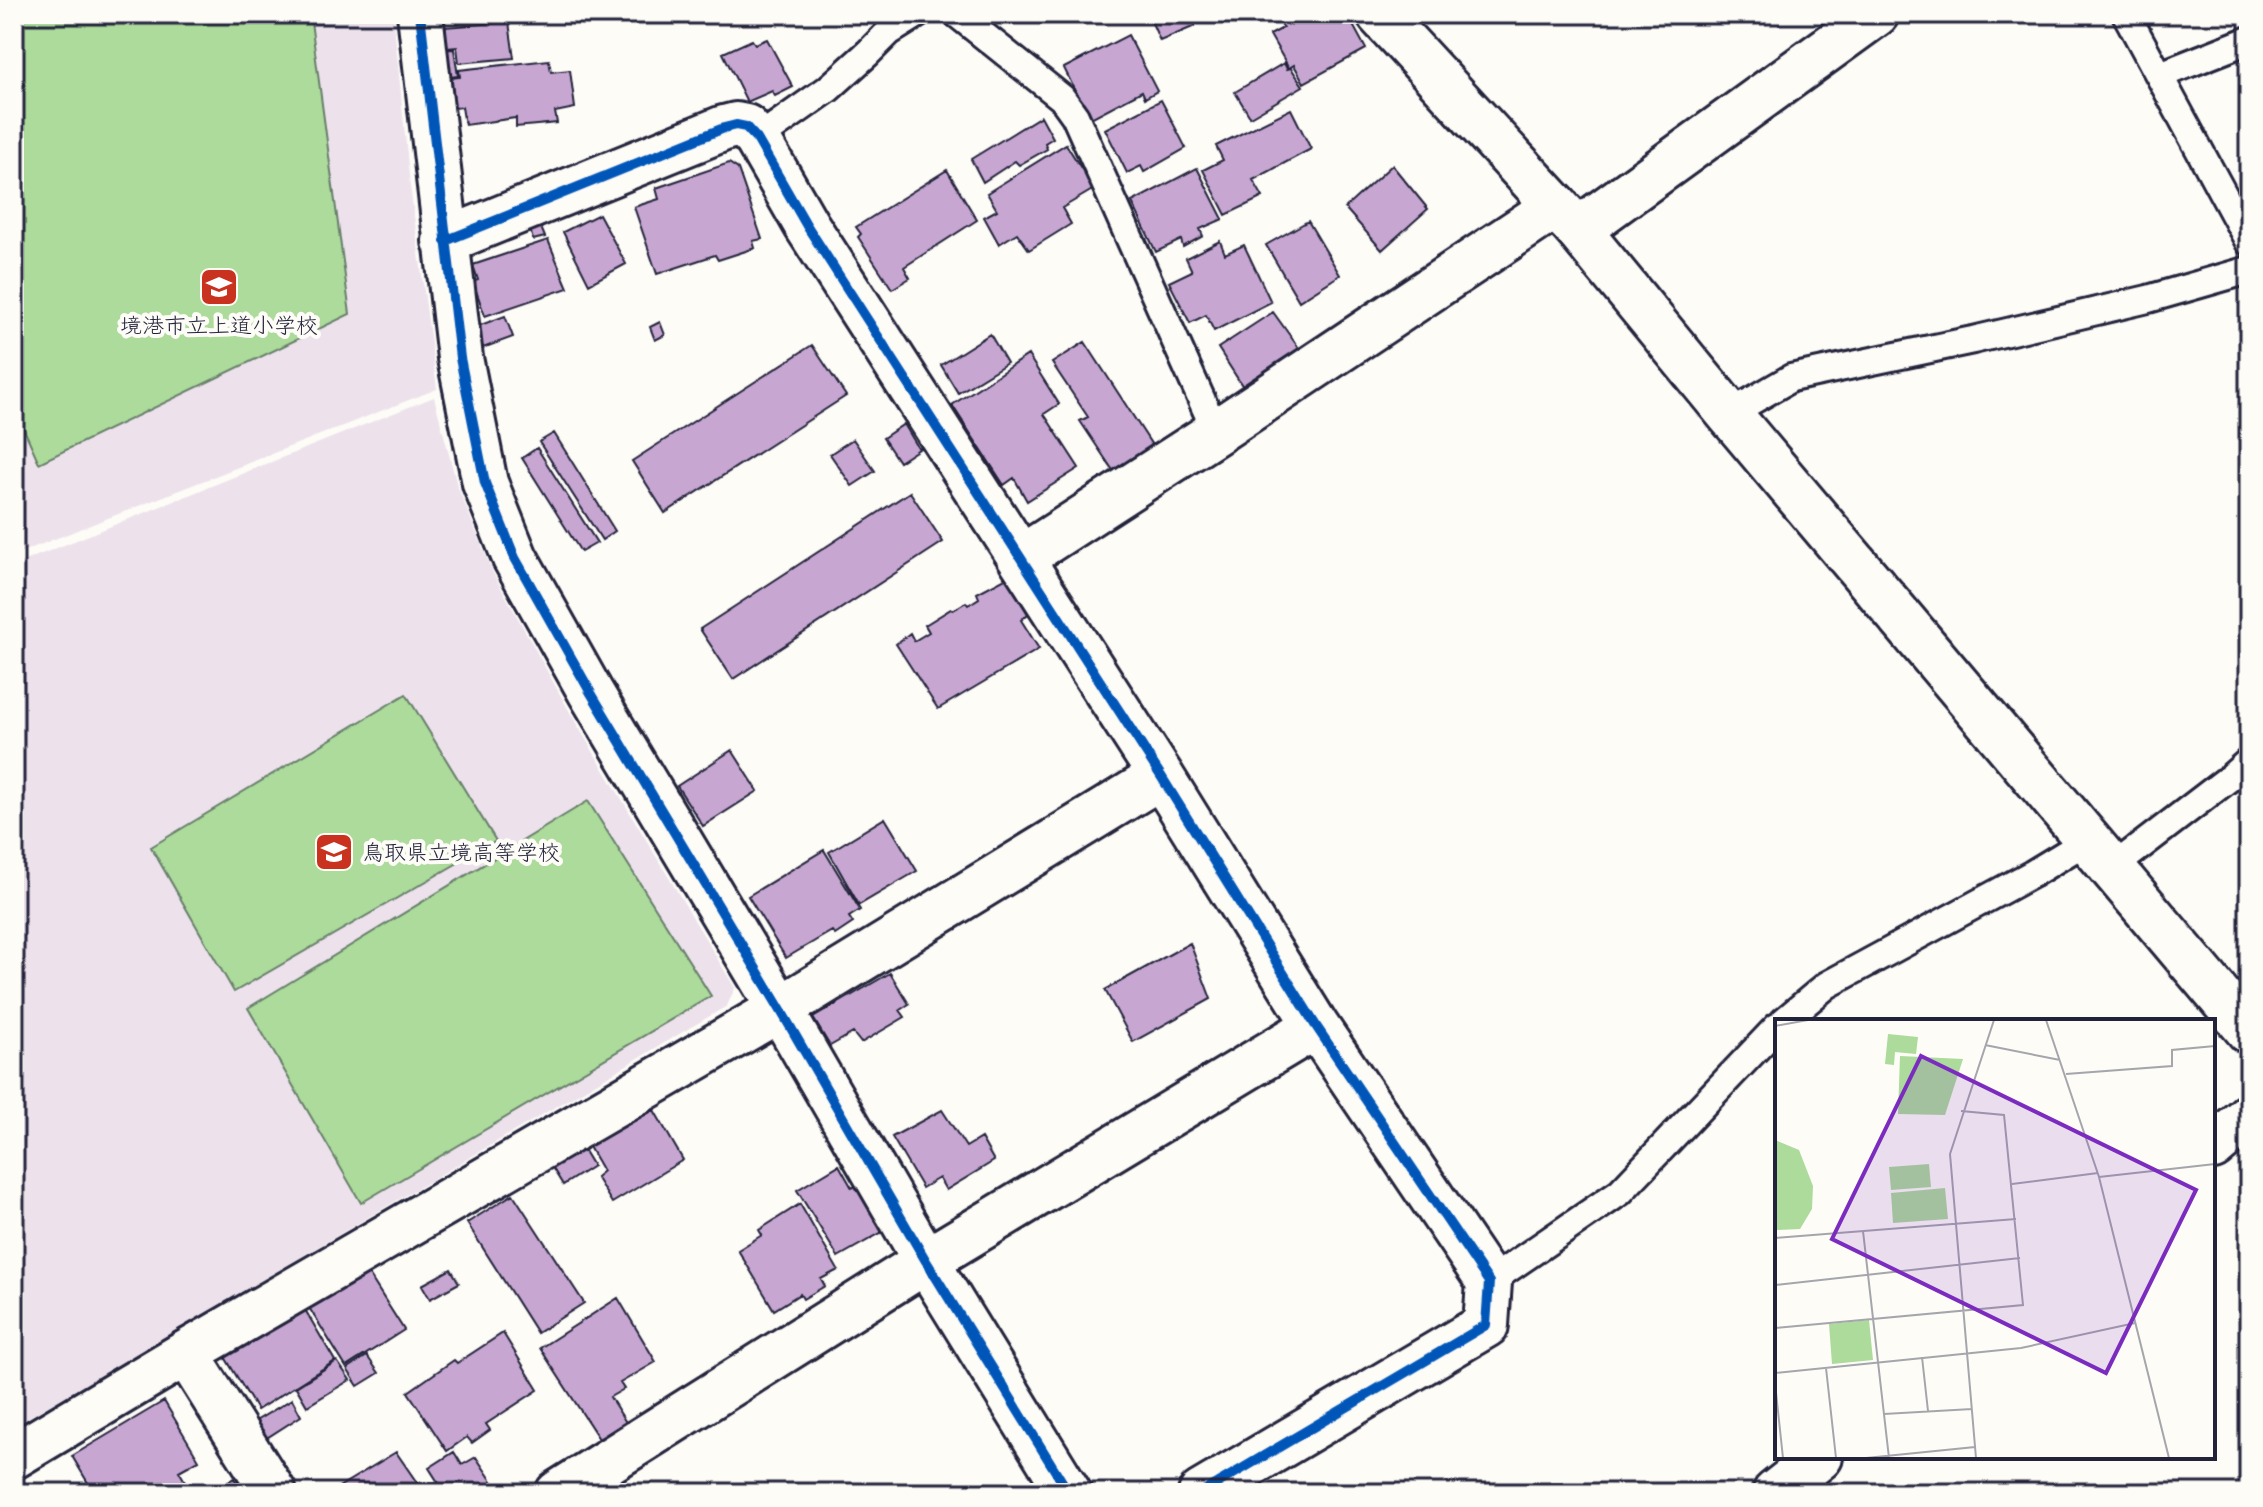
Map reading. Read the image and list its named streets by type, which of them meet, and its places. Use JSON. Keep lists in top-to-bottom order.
{
  "places": {
    "school or university": ["境港市立上道小学校", "鳥取県立境高等学校"]
  }
}
